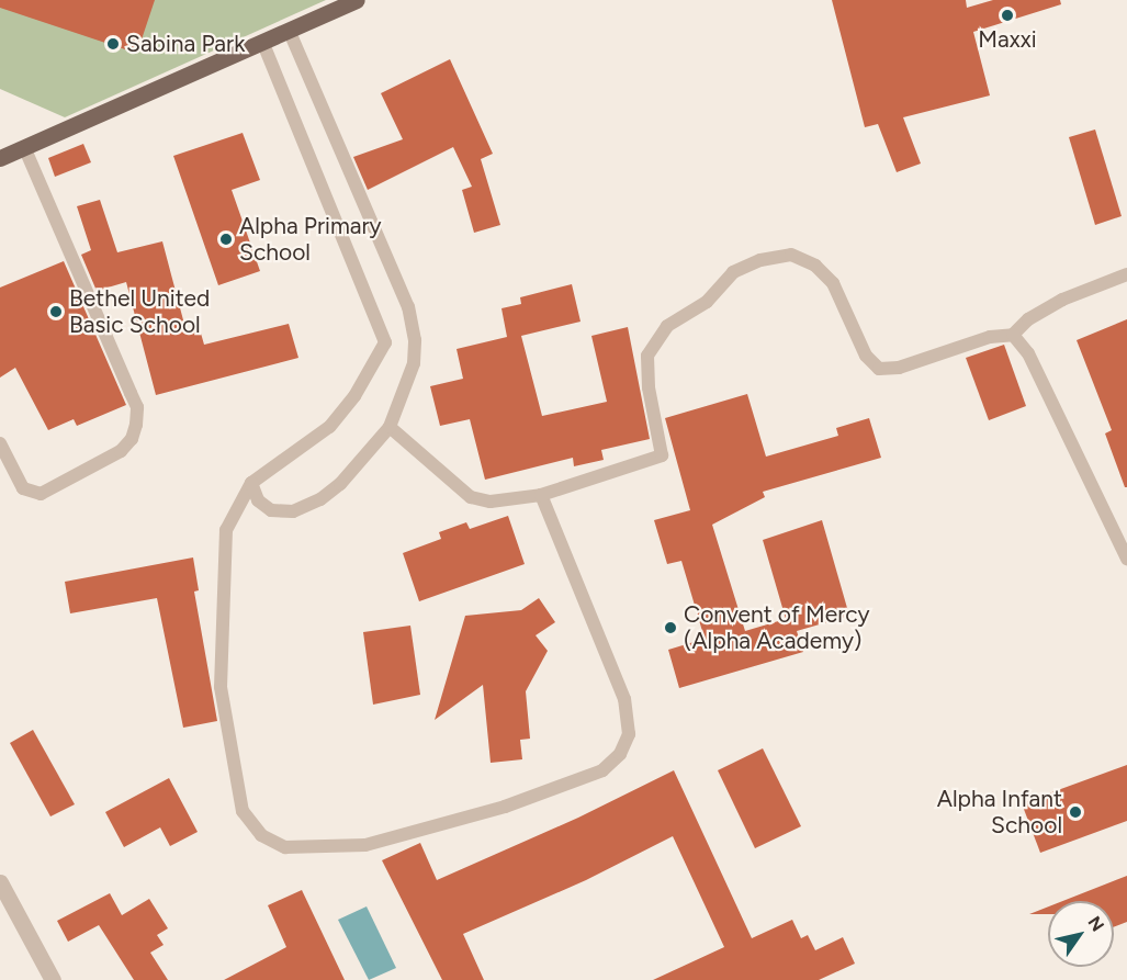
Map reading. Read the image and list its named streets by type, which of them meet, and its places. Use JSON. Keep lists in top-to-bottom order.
{
  "places": [
    "Maxxi",
    "Sabina Park",
    "Alpha Primary School",
    "Bethel United Basic School",
    "Convent of Mercy (Alpha Academy)",
    "Alpha Infant School"
  ],
  "north": "top right"
}
